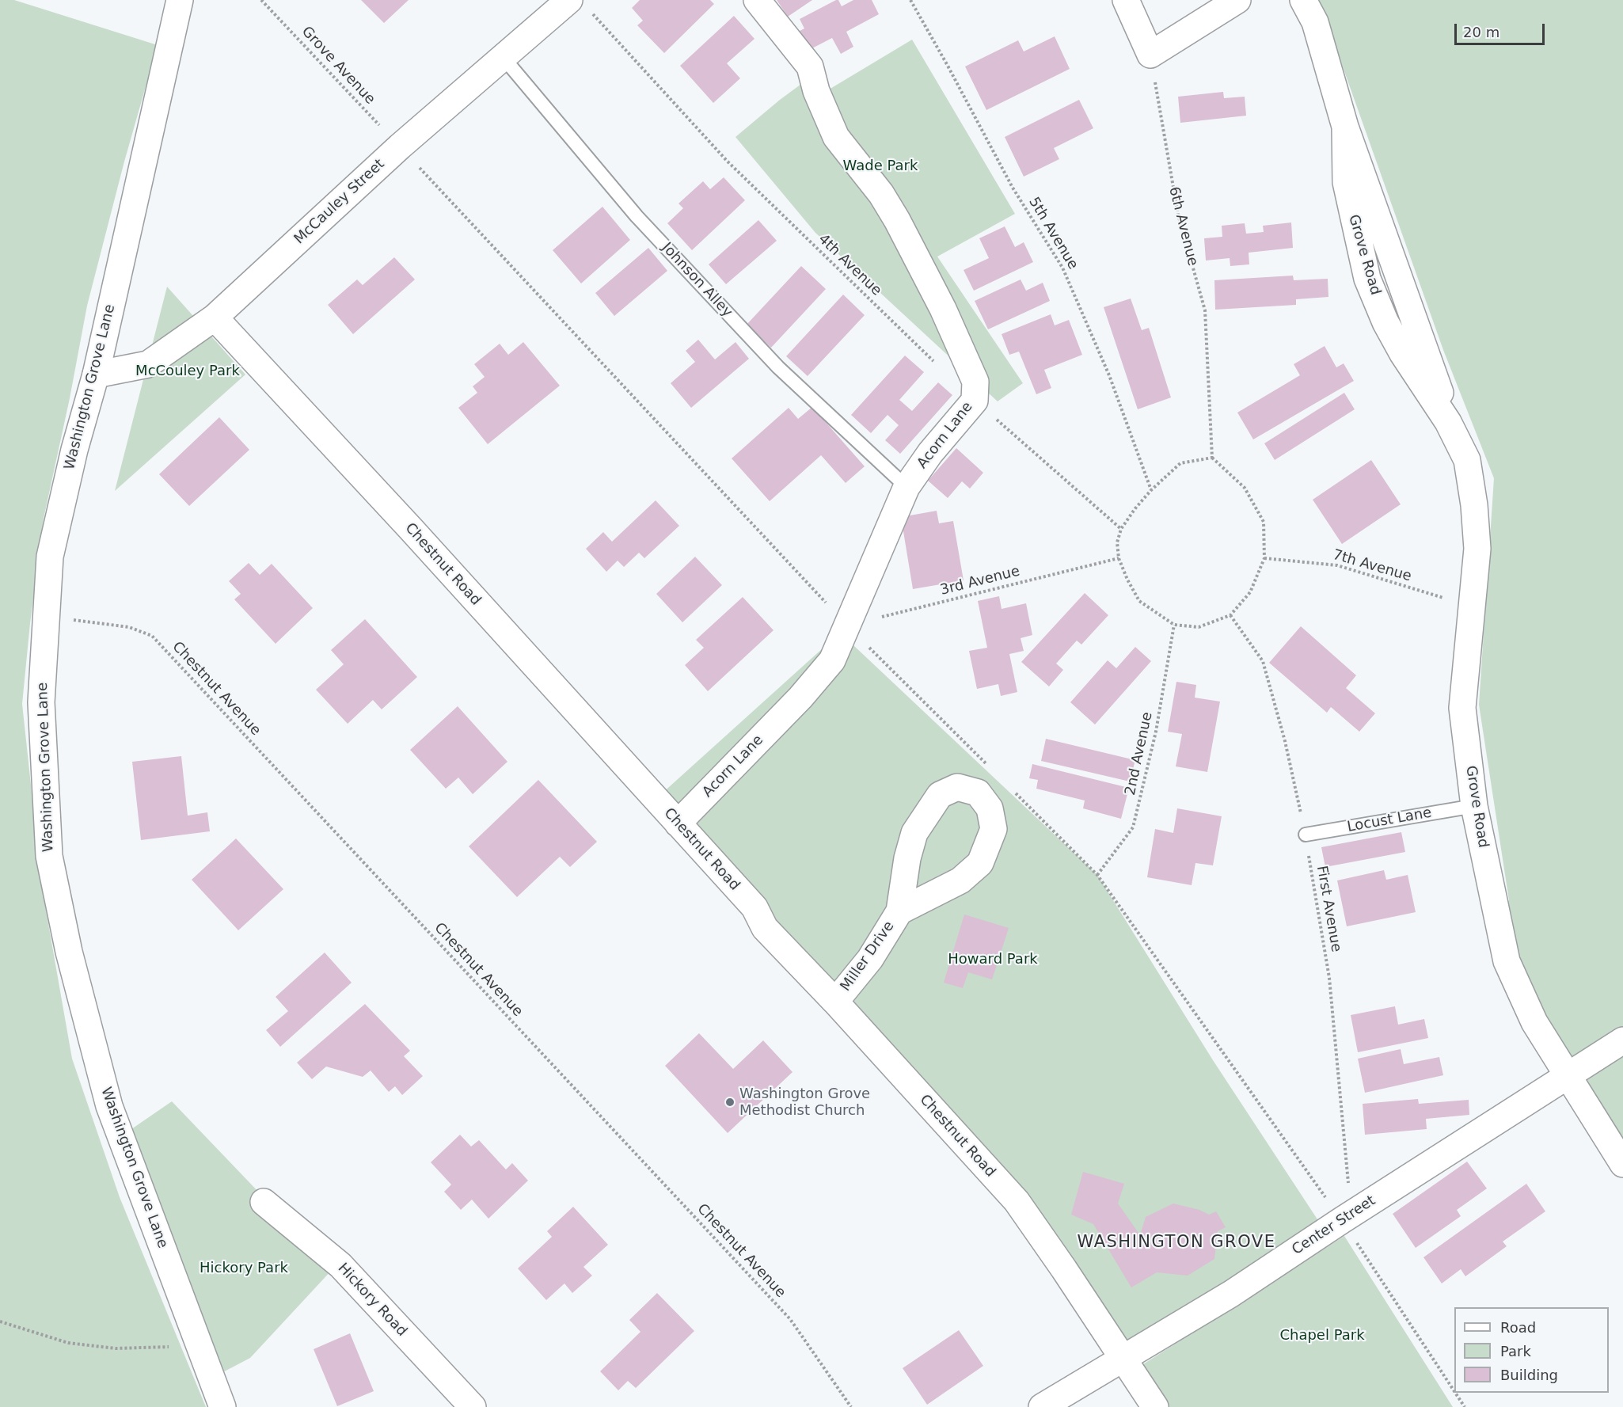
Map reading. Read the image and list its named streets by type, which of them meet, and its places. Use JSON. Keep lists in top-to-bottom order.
{
  "streets": {
    "street": [
      "McCauley Street",
      "Grove Road",
      "Washington Grove Lane",
      "Acorn Lane",
      "Chestnut Road",
      "Miller Drive",
      "Center Street",
      "Hickory Road"
    ],
    "lane": ["Johnson Alley", "Locust Lane"],
    "path": [
      "Grove Avenue",
      "6th Avenue",
      "5th Avenue",
      "4th Avenue",
      "7th Avenue",
      "3rd Avenue",
      "Chestnut Avenue",
      "2nd Avenue",
      "First Avenue"
    ]
  },
  "crossings": [
    ["Grove Avenue", "McCauley Street"],
    ["McCauley Street", "Johnson Alley"],
    ["McCauley Street", "Washington Grove Lane"],
    ["McCauley Street", "Chestnut Road"],
    ["6th Avenue", "5th Avenue"],
    ["6th Avenue", "7th Avenue"],
    ["6th Avenue", "3rd Avenue"],
    ["6th Avenue", "2nd Avenue"],
    ["6th Avenue", "First Avenue"],
    ["5th Avenue", "7th Avenue"],
    ["5th Avenue", "3rd Avenue"],
    ["5th Avenue", "2nd Avenue"],
    ["5th Avenue", "First Avenue"],
    ["Grove Road", "7th Avenue"],
    ["Grove Road", "Locust Lane"],
    ["Grove Road", "Center Street"],
    ["Johnson Alley", "Acorn Lane"],
    ["Washington Grove Lane", "Chestnut Avenue"],
    ["Acorn Lane", "Chestnut Road"],
    ["Acorn Lane", "3rd Avenue"],
    ["Chestnut Road", "Miller Drive"],
    ["Chestnut Road", "Center Street"],
    ["7th Avenue", "3rd Avenue"],
    ["7th Avenue", "2nd Avenue"],
    ["7th Avenue", "First Avenue"],
    ["3rd Avenue", "2nd Avenue"],
    ["3rd Avenue", "First Avenue"],
    ["2nd Avenue", "First Avenue"],
    ["Locust Lane", "First Avenue"],
    ["First Avenue", "Center Street"]
  ],
  "districts": ["WASHINGTON GROVE"],
  "parks": [
    "Wade Park",
    "McCouley Park",
    "Howard Park",
    "Hickory Park",
    "Chapel Park"
  ],
  "places": ["Washington Grove Methodist Church"],
  "legend": ["Road", "Park", "Building"],
  "scale_bar": "20 m"
}
